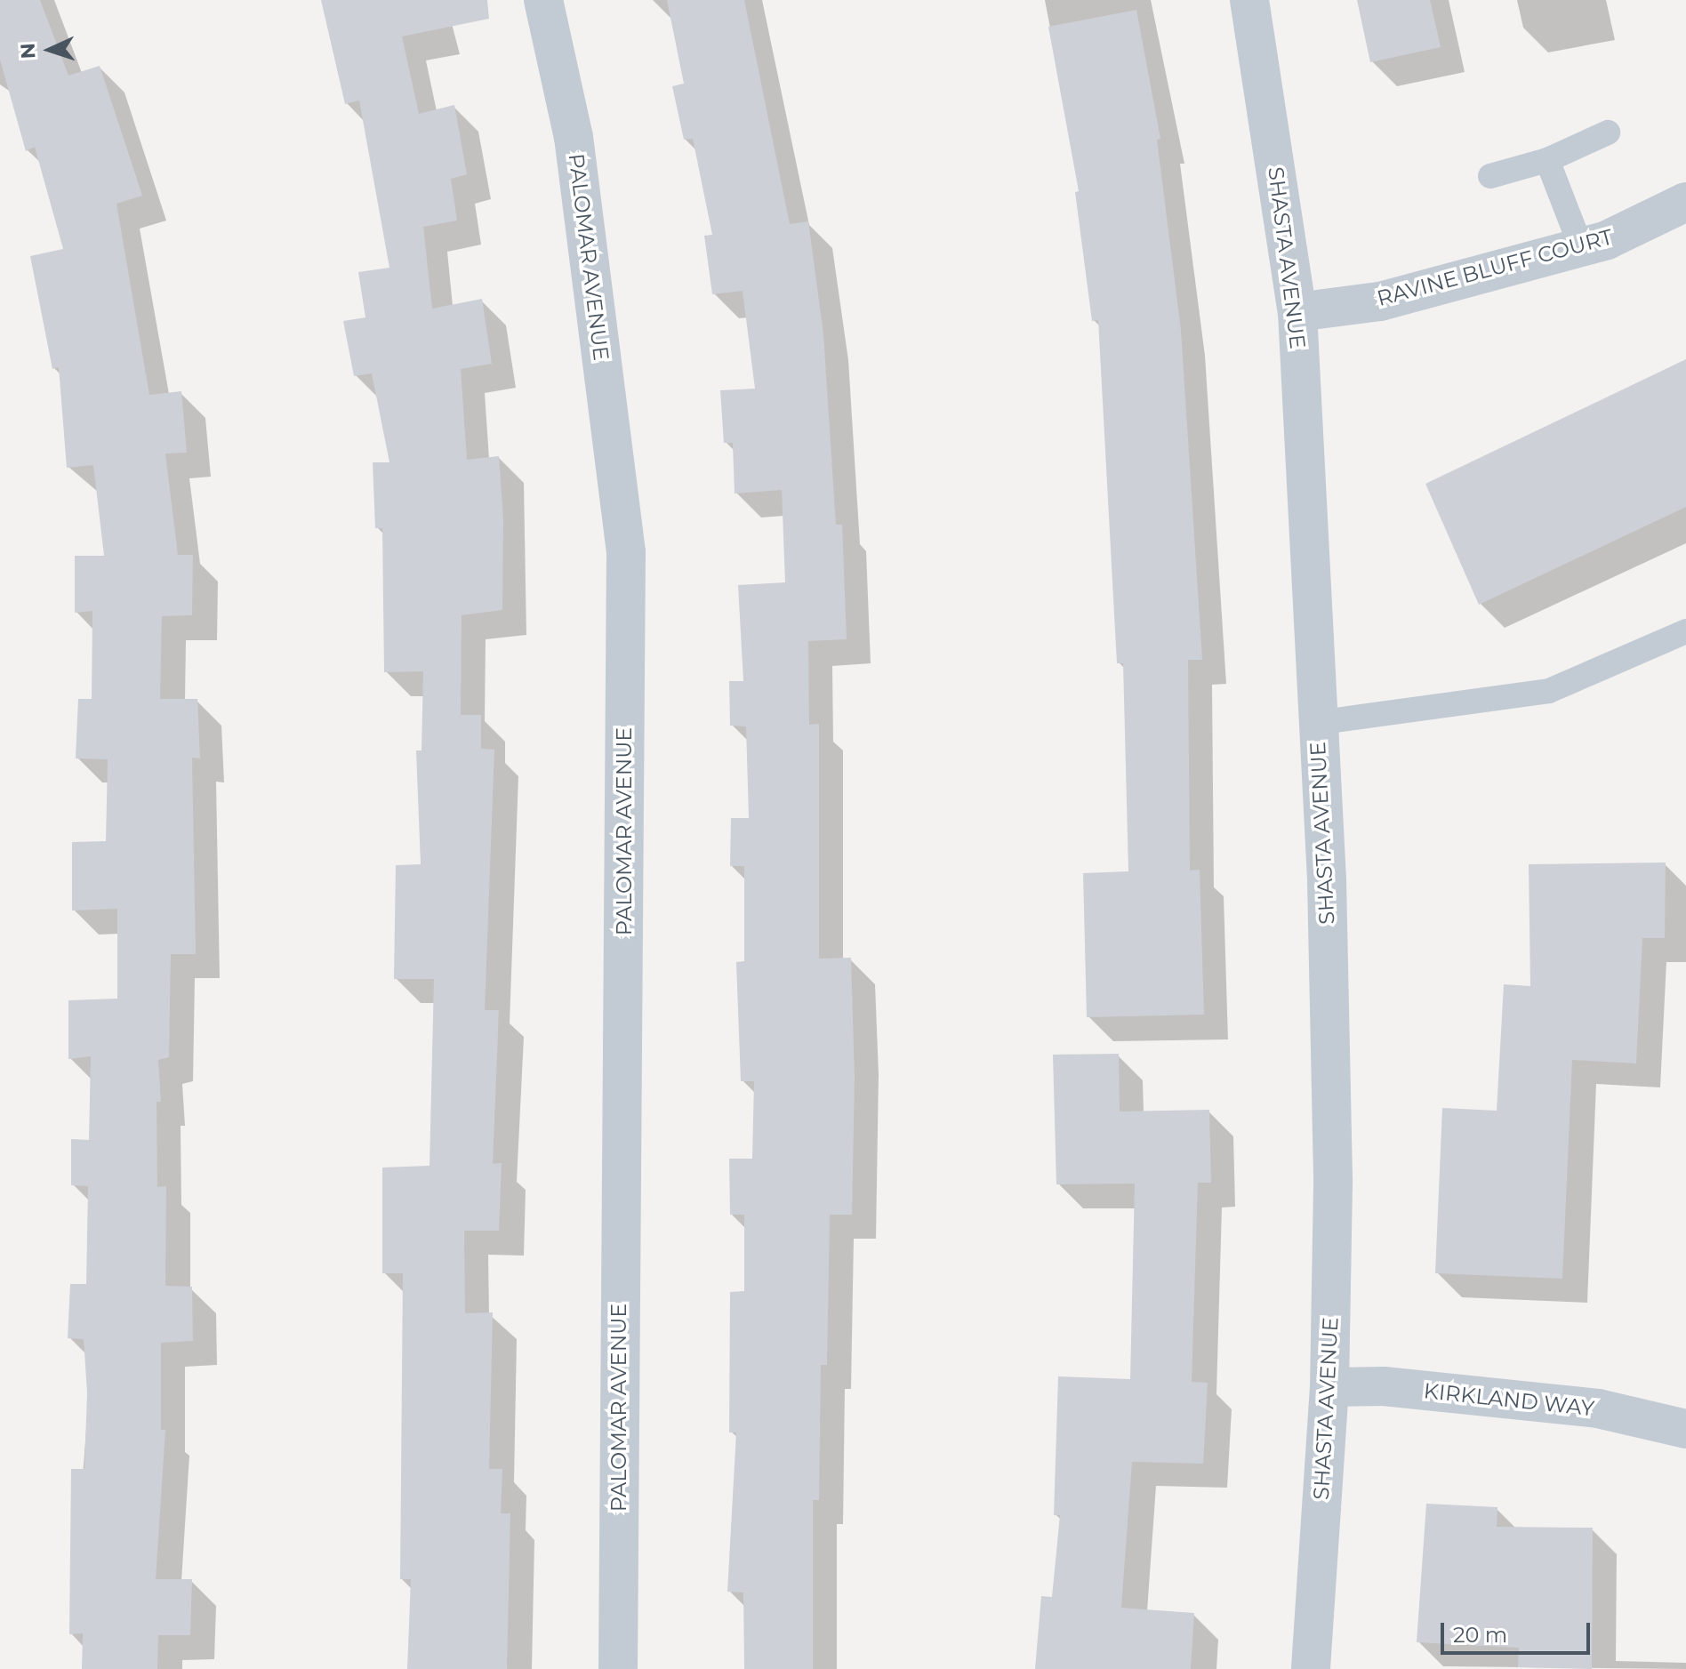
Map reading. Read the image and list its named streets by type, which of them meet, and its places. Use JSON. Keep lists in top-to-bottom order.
{
  "streets": {
    "street": [
      "PALOMAR AVENUE",
      "SHASTA AVENUE",
      "RAVINE BLUFF COURT",
      "KIRKLAND WAY"
    ]
  },
  "crossings": [
    ["SHASTA AVENUE", "RAVINE BLUFF COURT"],
    ["SHASTA AVENUE", "KIRKLAND WAY"]
  ],
  "scale_bar": "20 m",
  "north": "left"
}
